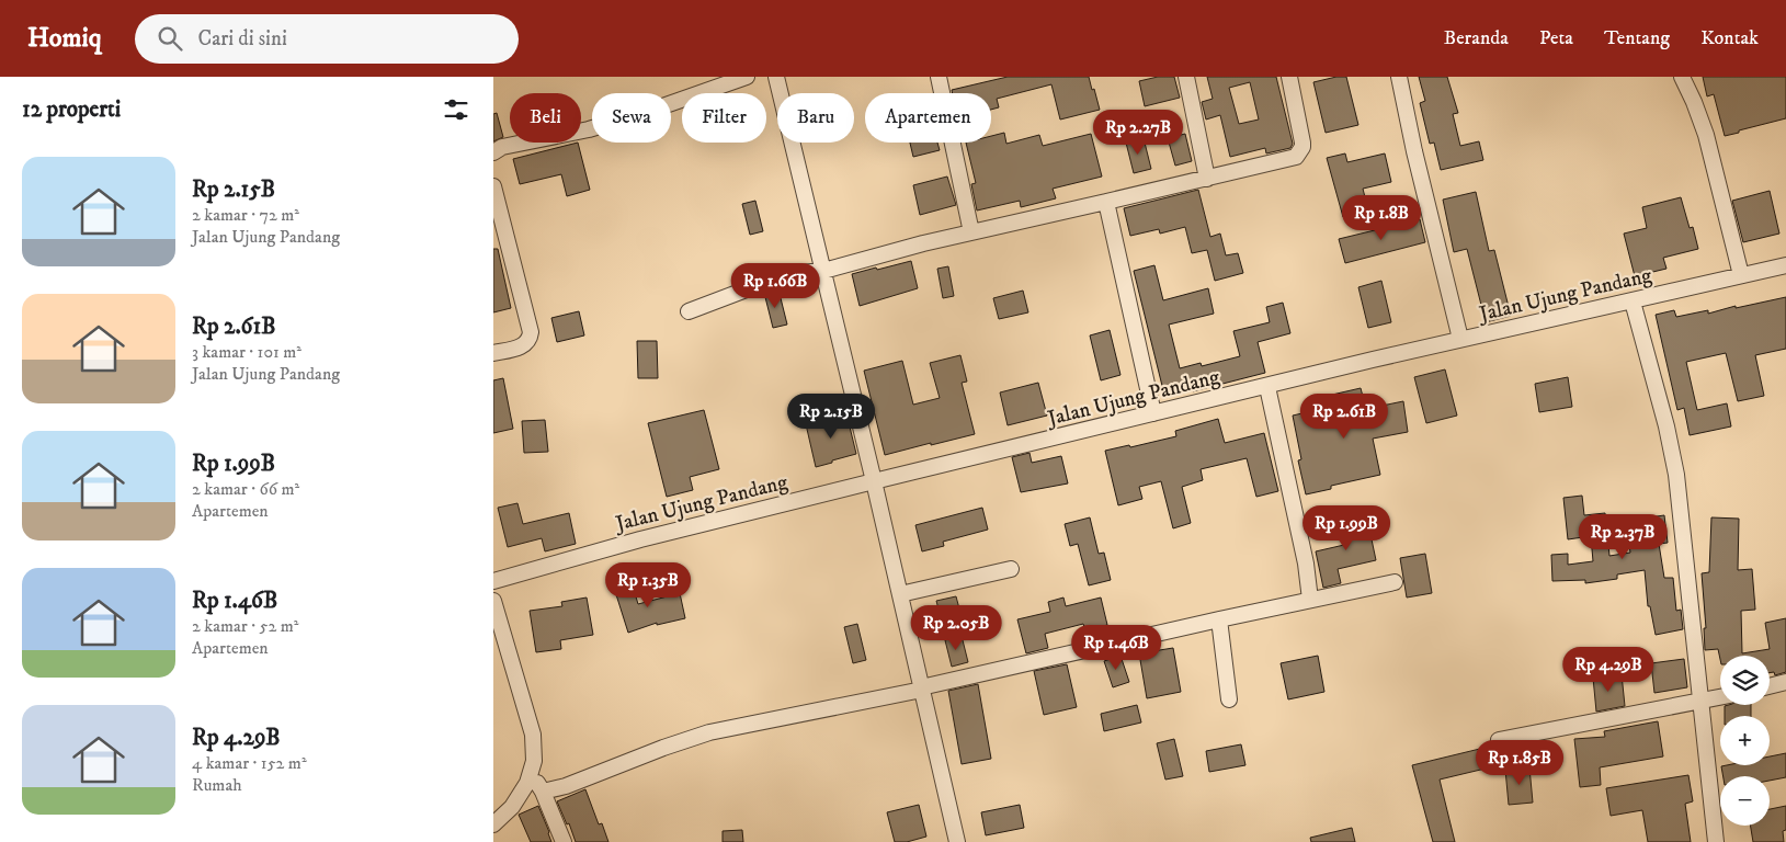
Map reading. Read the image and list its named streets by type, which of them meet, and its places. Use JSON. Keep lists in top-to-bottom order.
{
  "streets": {
    "street": ["Jalan Ujung Pandang"]
  },
  "page": {
    "header": "Homiq",
    "search": "Cari di sini",
    "nav": [
      "Beranda",
      "Peta",
      "Tentang",
      "Kontak"
    ],
    "heading": "12 properti",
    "chip": [
      "Beli",
      "Sewa",
      "Filter",
      "Baru",
      "Apartemen"
    ],
    "price": [
      "Rp 2.27B",
      "Rp 1.8B",
      "Rp 1.66B",
      "Rp 2.15B",
      "Rp 2.61B",
      "Rp 1.99B",
      "Rp 2.37B",
      "Rp 1.35B",
      "Rp 2.05B",
      "Rp 1.46B",
      "Rp 4.29B",
      "Rp 1.85B"
    ],
    "list": [
      {
        "name": "Rp 2.15B",
        "note": "2 kamar · 72 m² · Jalan Ujung Pandang"
      },
      {
        "name": "Rp 2.61B",
        "note": "3 kamar · 101 m² · Jalan Ujung Pandang"
      },
      {
        "name": "Rp 1.99B",
        "note": "2 kamar · 66 m² · Apartemen"
      },
      {
        "name": "Rp 1.46B",
        "note": "2 kamar · 52 m² · Apartemen"
      },
      {
        "name": "Rp 4.29B",
        "note": "4 kamar · 152 m² · Rumah"
      }
    ],
    "map_buttons": ["+", "−"]
  }
}
